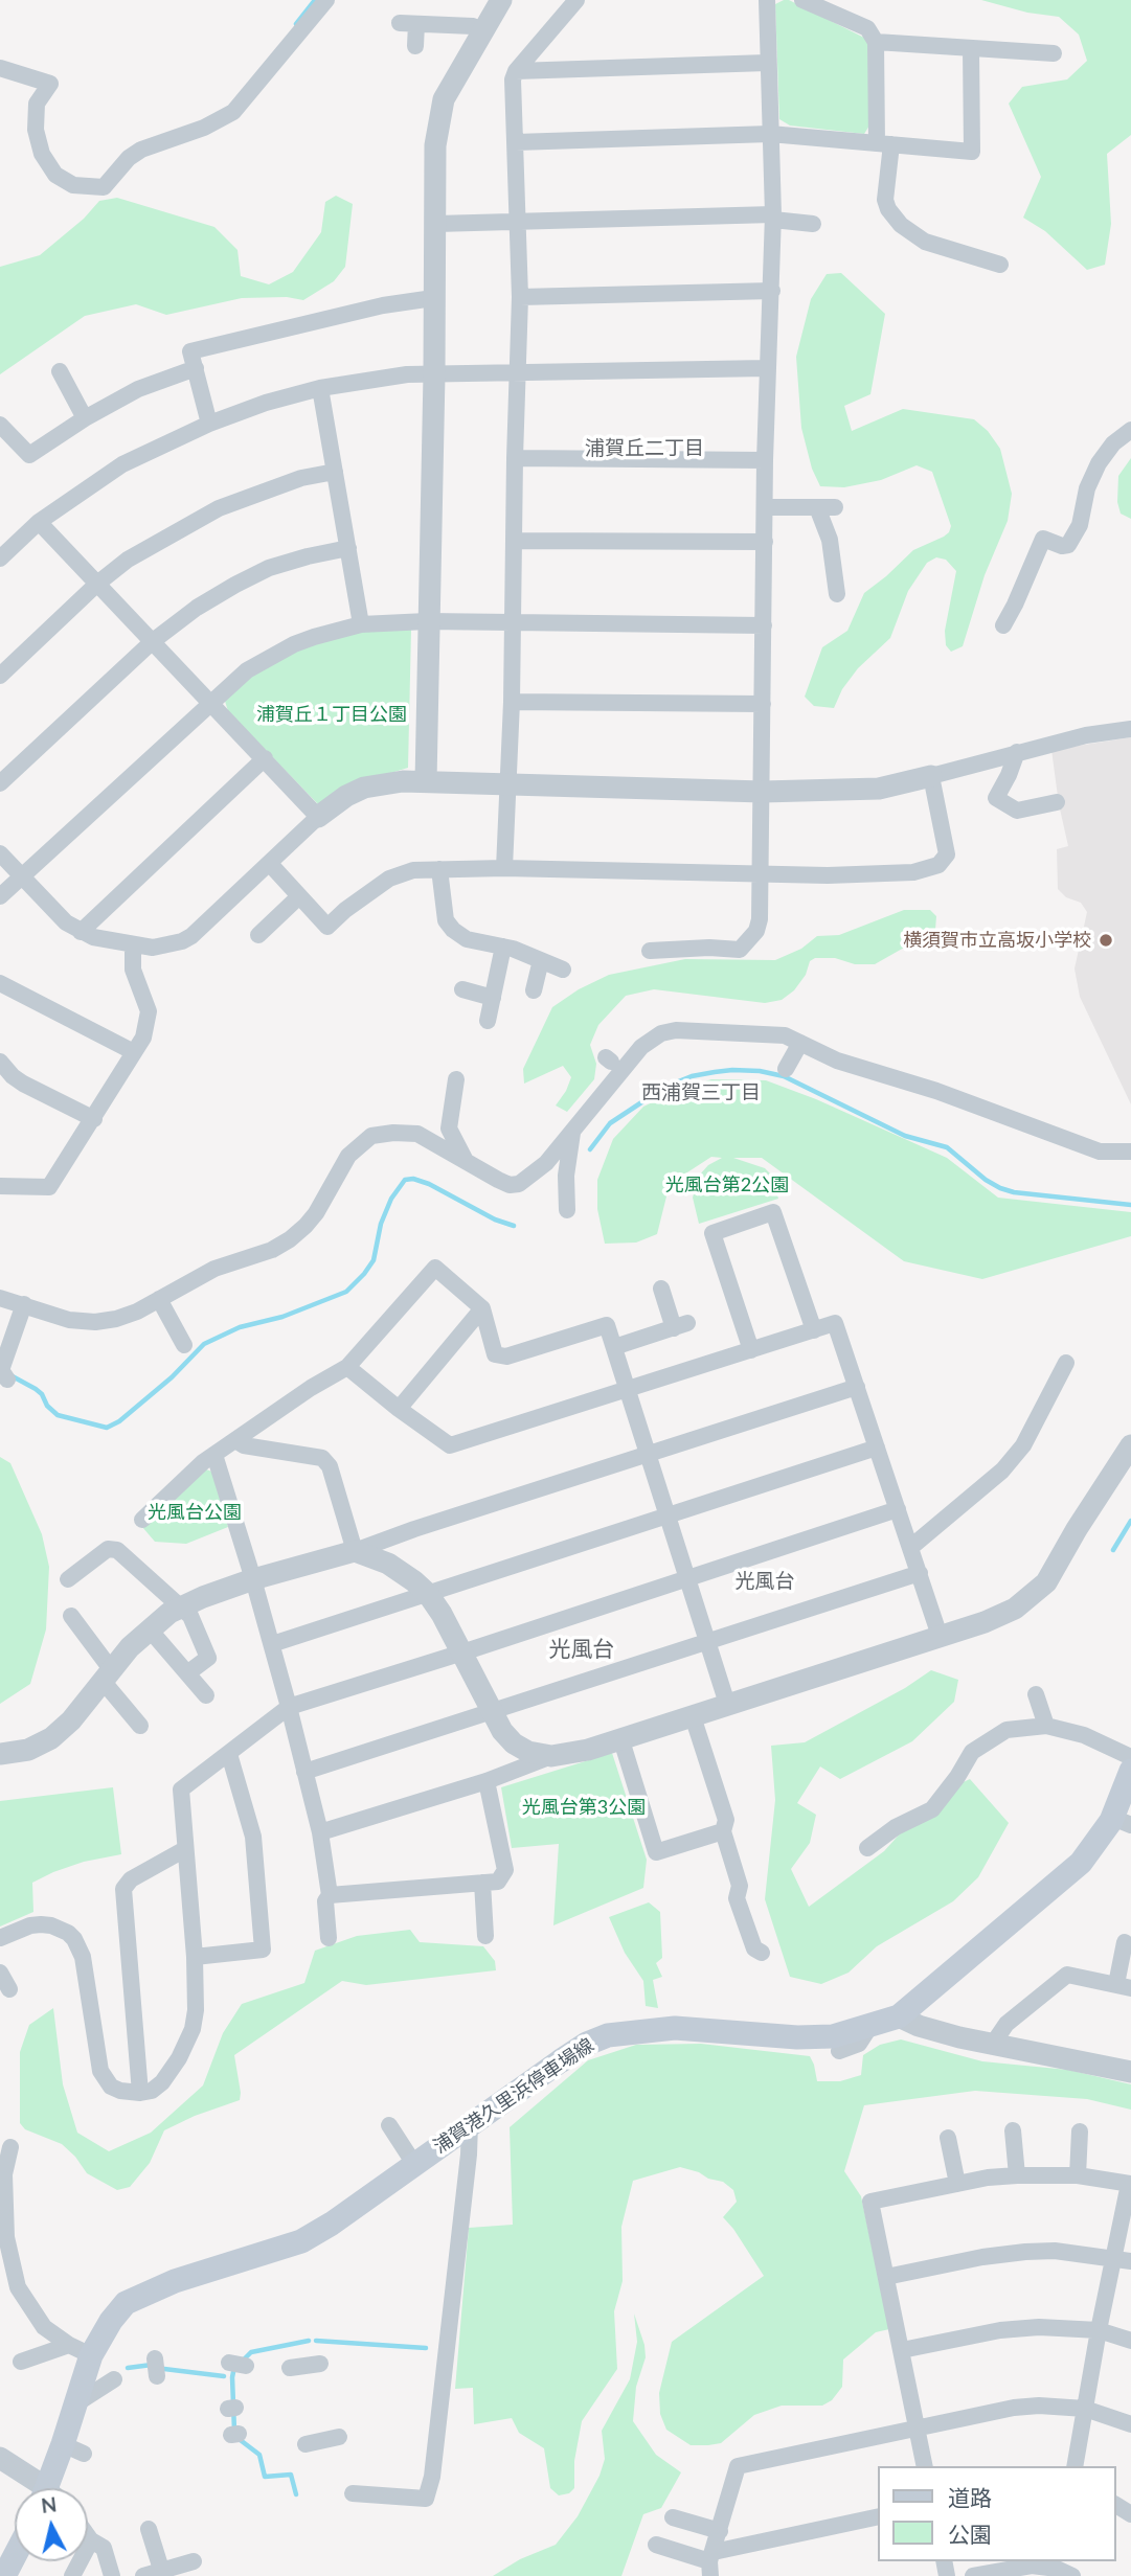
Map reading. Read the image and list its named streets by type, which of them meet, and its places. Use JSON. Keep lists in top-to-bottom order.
{
  "streets": {
    "main road": ["浦賀港久里浜停車場線"]
  },
  "districts": [
    "浦賀丘二丁目",
    "西浦賀三丁目",
    "光風台",
    "光風台"
  ],
  "parks": [
    "浦賀丘１丁目公園",
    "光風台第2公園",
    "光風台公園",
    "光風台第3公園"
  ],
  "places": ["横須賀市立高坂小学校"],
  "legend": ["道路", "公園"],
  "north": "top"
}
